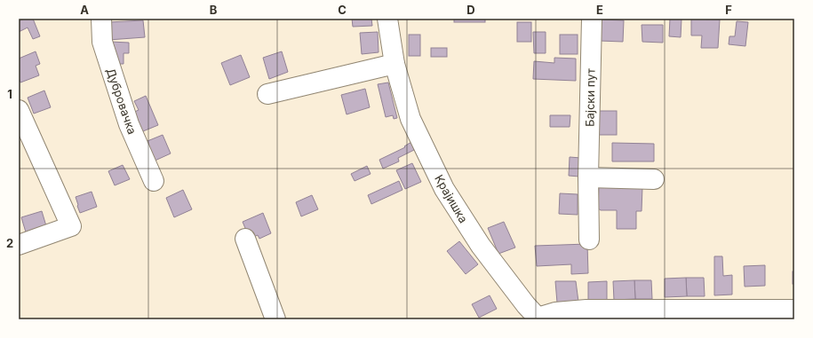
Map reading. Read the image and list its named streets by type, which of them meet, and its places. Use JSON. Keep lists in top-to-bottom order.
{
  "streets": {
    "street": ["Бајски пут", "Дубровачка", "Крајишка"]
  },
  "grid": {
    "columns": [
      "A",
      "B",
      "C",
      "D",
      "E",
      "F"
    ],
    "rows": ["1", "2"]
  }
}
